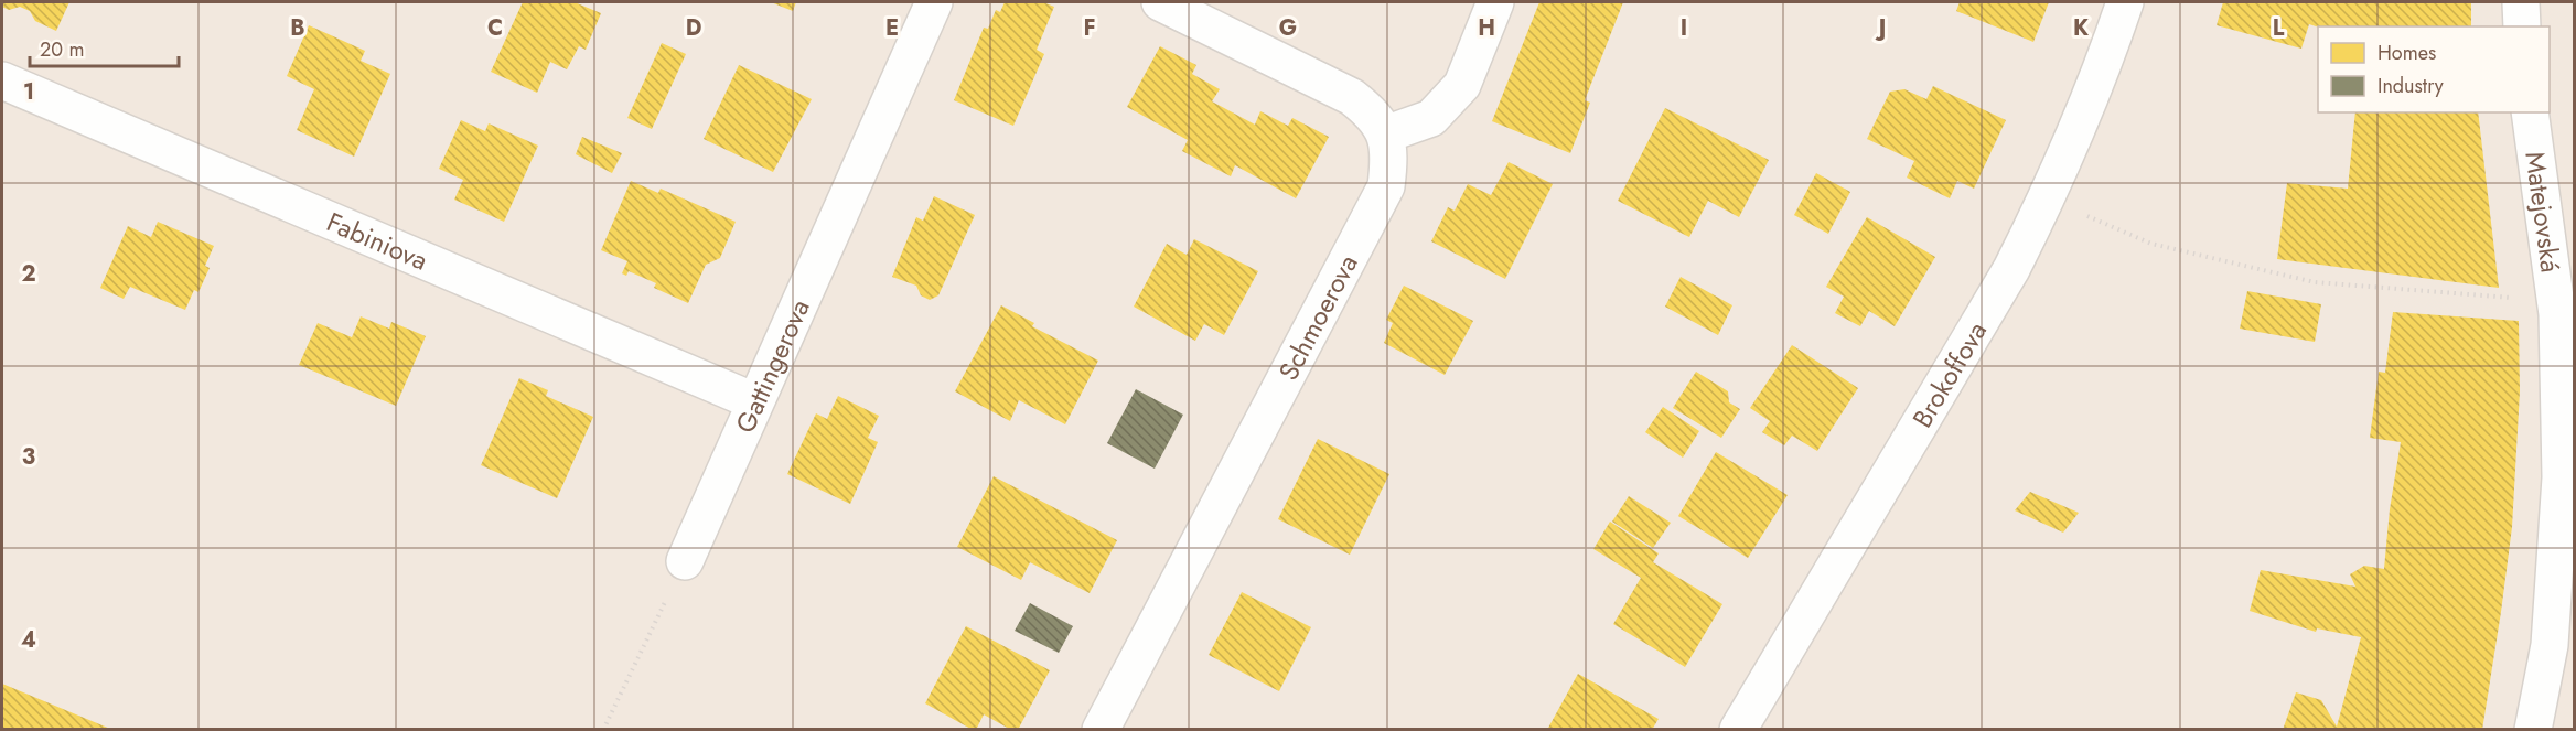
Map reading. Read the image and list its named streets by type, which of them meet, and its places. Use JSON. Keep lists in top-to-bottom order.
{
  "streets": {
    "street": [
      "Matejovská",
      "Fabiniova",
      "Schmoerova",
      "Gattingerova",
      "Brokoffova"
    ]
  },
  "crossings": [
    ["Fabiniova", "Gattingerova"]
  ],
  "legend": ["Homes", "Industry"],
  "scale_bar": "20 m",
  "grid": {
    "columns": [
      "B",
      "C",
      "D",
      "E",
      "F",
      "G",
      "H",
      "I",
      "J",
      "K",
      "L"
    ],
    "rows": [
      "1",
      "2",
      "3",
      "4"
    ]
  }
}
